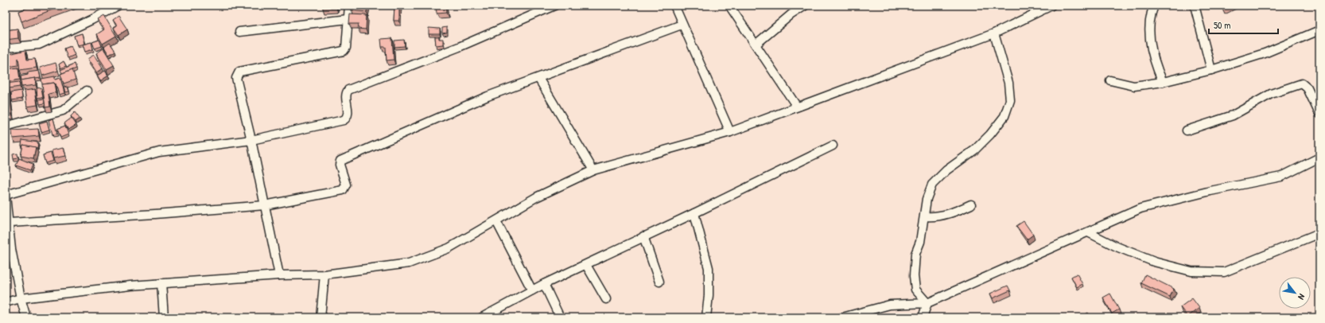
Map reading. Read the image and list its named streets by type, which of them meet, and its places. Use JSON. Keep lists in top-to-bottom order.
{
  "scale_bar": "50 m",
  "north": "bottom right"
}
